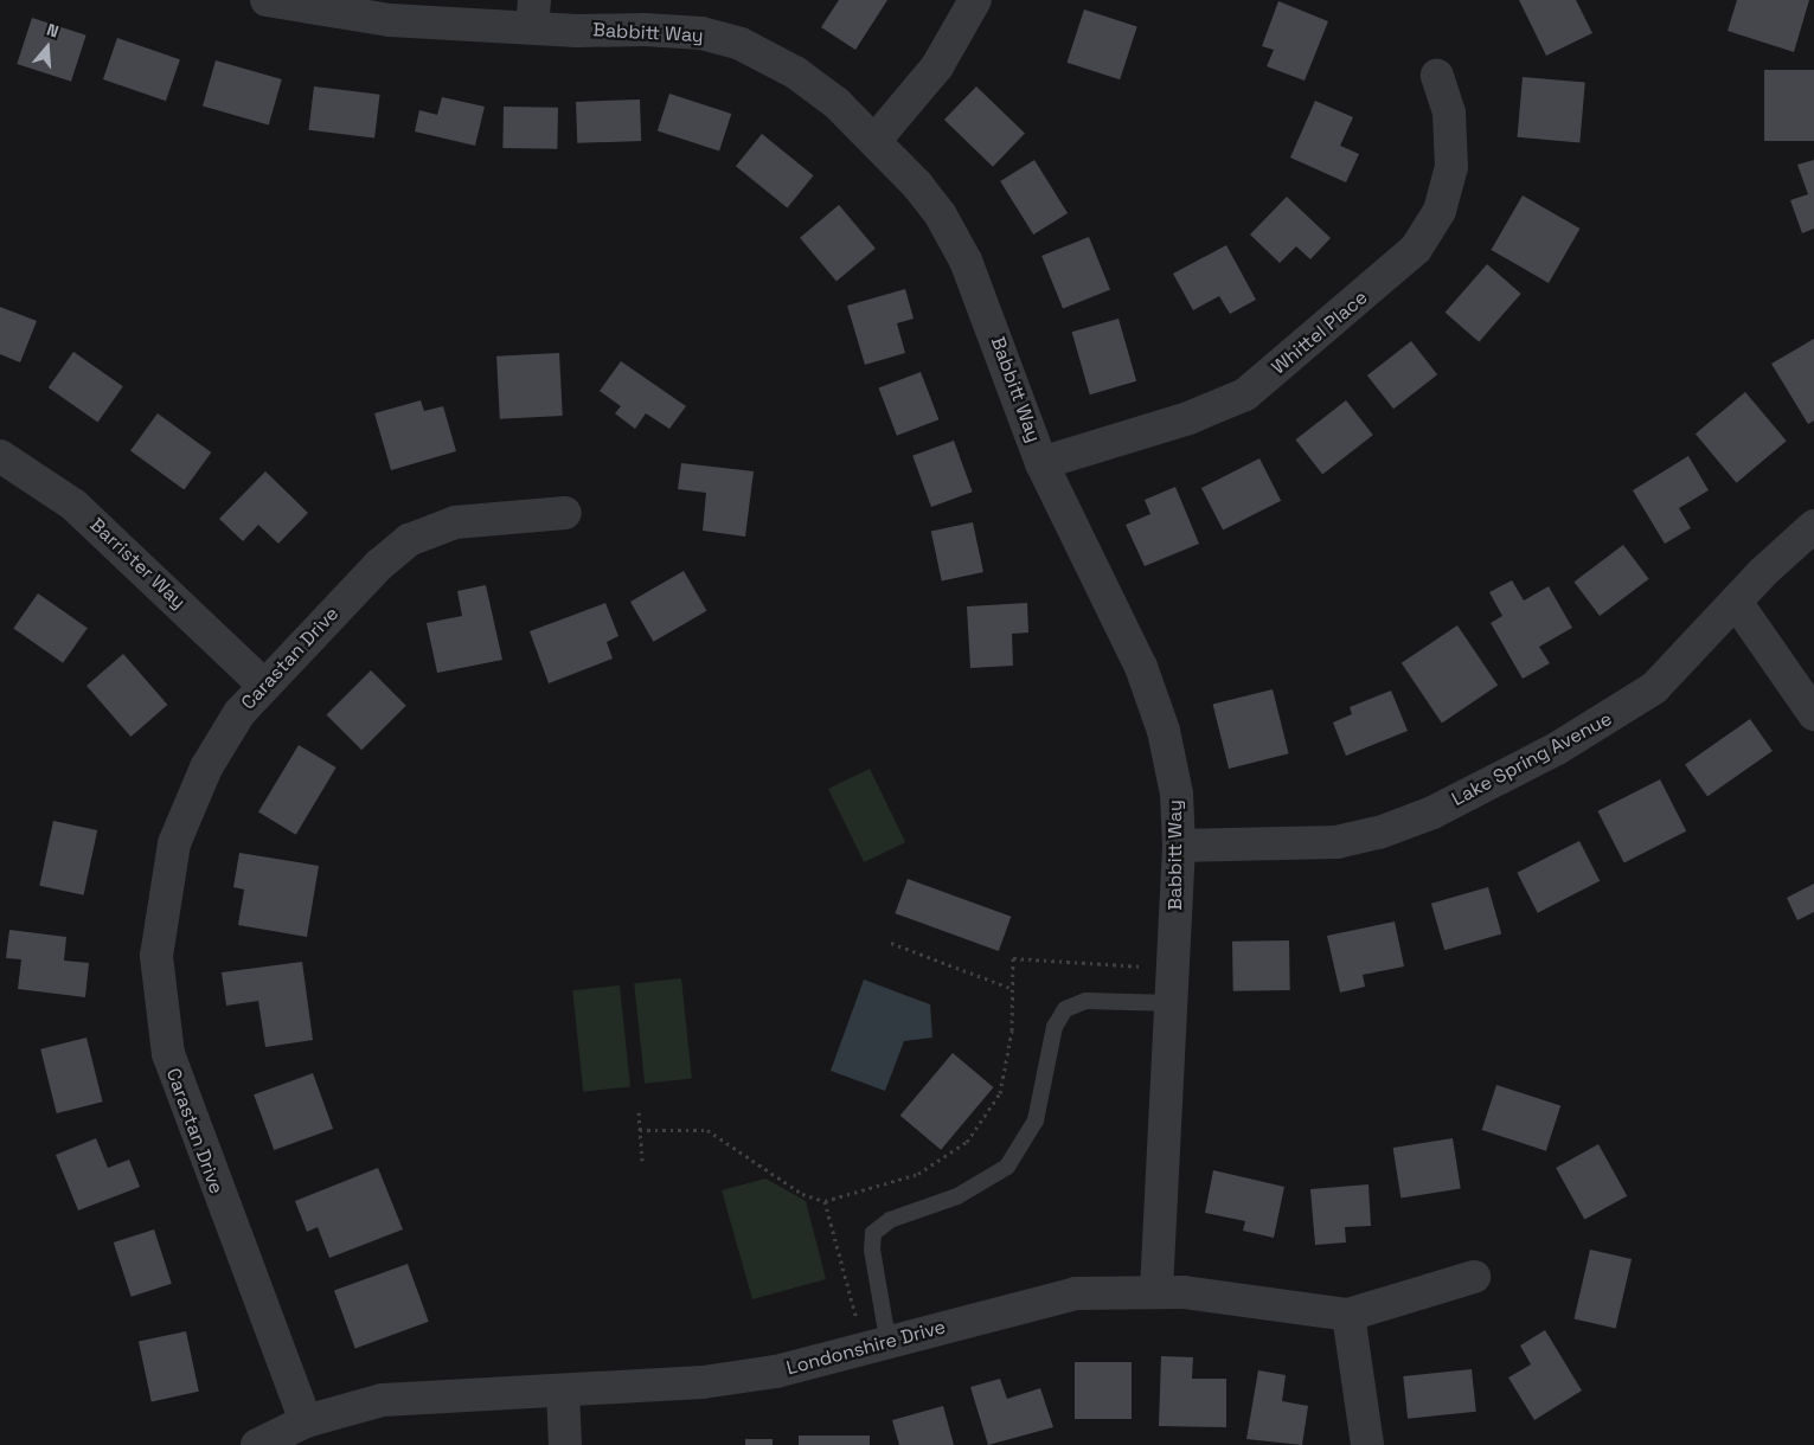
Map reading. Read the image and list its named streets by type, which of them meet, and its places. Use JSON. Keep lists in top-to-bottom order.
{
  "streets": {
    "street": [
      "Babbitt Way",
      "Whittel Place",
      "Barrister Way",
      "Carastan Drive",
      "Lake Spring Avenue",
      "Londonshire Drive"
    ]
  },
  "crossings": [
    ["Babbitt Way", "Whittel Place"],
    ["Babbitt Way", "Lake Spring Avenue"],
    ["Babbitt Way", "Londonshire Drive"],
    ["Barrister Way", "Carastan Drive"],
    ["Carastan Drive", "Londonshire Drive"]
  ],
  "north": "top"
}
